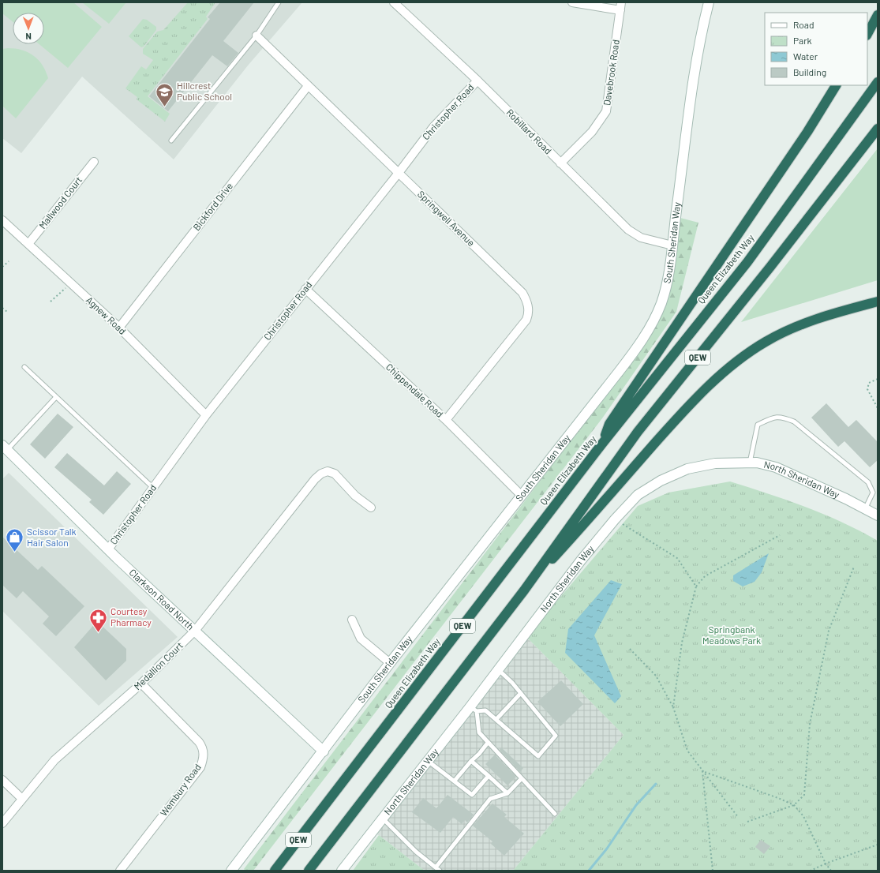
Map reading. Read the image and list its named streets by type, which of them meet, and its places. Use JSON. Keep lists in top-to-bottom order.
{
  "streets": {
    "highway": ["Queen Elizabeth Way", "QEW"],
    "street": [
      "Davebrook Road",
      "Christopher Road",
      "Robillard Road",
      "Mallwood Court",
      "Bickford Drive",
      "Springwell Avenue",
      "South Sheridan Way",
      "Agnew Road",
      "Chippendale Road",
      "North Sheridan Way",
      "Clarkson Road North",
      "Medallion Court",
      "Wembury Road"
    ]
  },
  "crossings": [
    ["Davebrook Road", "Robillard Road"],
    ["Christopher Road", "Robillard Road"],
    ["Christopher Road", "Springwell Avenue"],
    ["Christopher Road", "Agnew Road"],
    ["Christopher Road", "Chippendale Road"],
    ["Christopher Road", "Clarkson Road North"],
    ["Robillard Road", "South Sheridan Way"],
    ["Mallwood Court", "Agnew Road"],
    ["Bickford Drive", "Springwell Avenue"],
    ["Bickford Drive", "Agnew Road"],
    ["Springwell Avenue", "Chippendale Road"],
    ["South Sheridan Way", "Chippendale Road"],
    ["South Sheridan Way", "Clarkson Road North"],
    ["Clarkson Road North", "Medallion Court"],
    ["Medallion Court", "Wembury Road"]
  ],
  "parks": ["Springbank Meadows Park"],
  "places": {
    "school or university": ["Hillcrest Public School"],
    "shop": ["Scissor Talk Hair Salon"],
    "pharmacy": ["Courtesy Pharmacy"]
  },
  "legend": [
    "Road",
    "Park",
    "Water",
    "Building"
  ],
  "north": "bottom"
}
